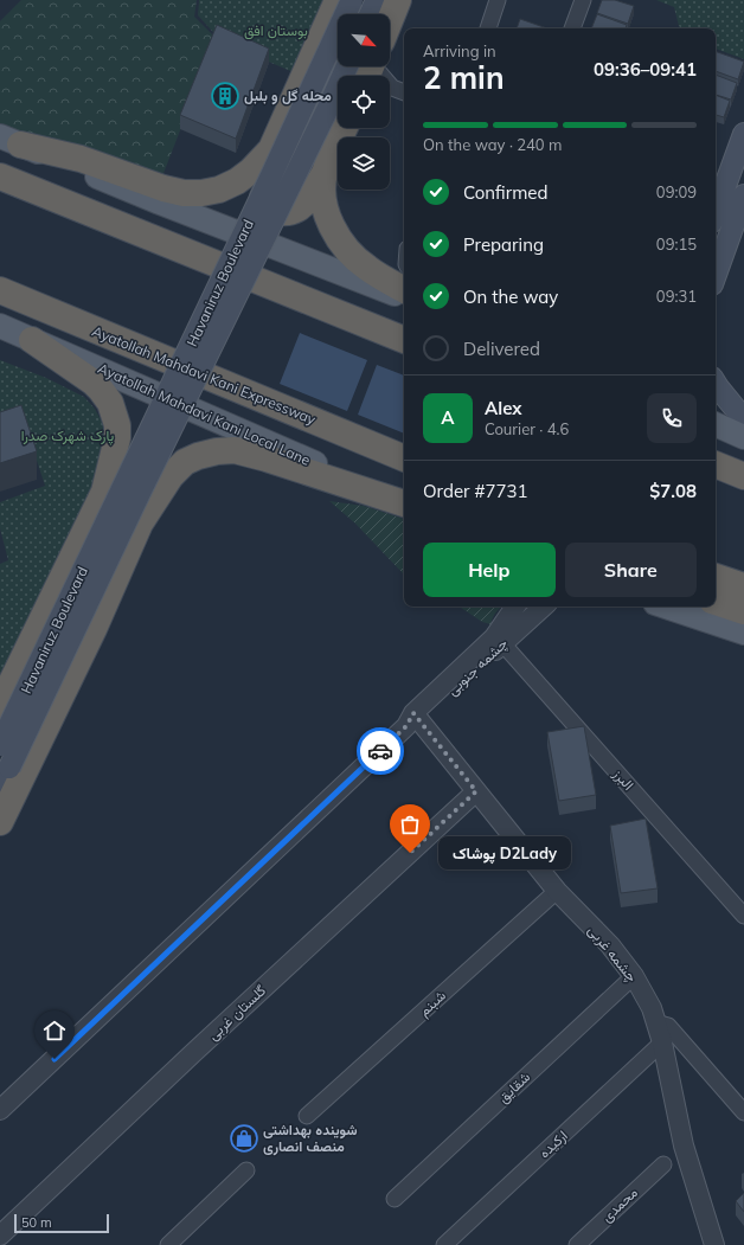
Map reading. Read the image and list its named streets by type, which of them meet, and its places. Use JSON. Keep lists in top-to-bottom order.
{
  "streets": {
    "highway": ["Ayatollah Mahdavi Kani Expressway"],
    "main road": ["Havaniruz Boulevard", "Ayatollah Mahdavi Kani Local Lane"],
    "street": [
      "چشمه جنوبی",
      "البرز",
      "چشمه غربی",
      "شبنم",
      "گلستان غربی",
      "شقایق",
      "ارکیده",
      "محمدی"
    ]
  },
  "crossings": [
    ["چشمه جنوبی", "البرز"],
    ["چشمه جنوبی", "چشمه غربی"],
    ["چشمه غربی", "شبنم"],
    ["چشمه غربی", "گلستان غربی"],
    ["چشمه غربی", "شقایق"],
    ["چشمه غربی", "ارکیده"]
  ],
  "parks": ["بوستان افق", "پارک شهرک صدرا"],
  "places": {
    "building": ["محله گل و بلبل"],
    "other": ["پوشاک D2Lady"],
    "shop": ["شوینده بهداشتی منصف انصاری"]
  },
  "scale_bar": "50 m",
  "north": "bottom right",
  "page": {
    "heading": ["2 min", "Arriving in", "09:36–09:41"],
    "panel": [
      "Alex",
      "Courier · 4.6",
      "Order #7731",
      "$7.08"
    ],
    "bar": "On the way · 240 m",
    "list": [
      ["Confirmed", "09:09"],
      ["Preparing", "09:15"],
      ["On the way", "09:31"],
      "Delivered"
    ],
    "round": "A",
    "buttons": ["Help", "Share"],
    "bubble": "پوشاک D2Lady",
    "scale": "50 m"
  }
}
